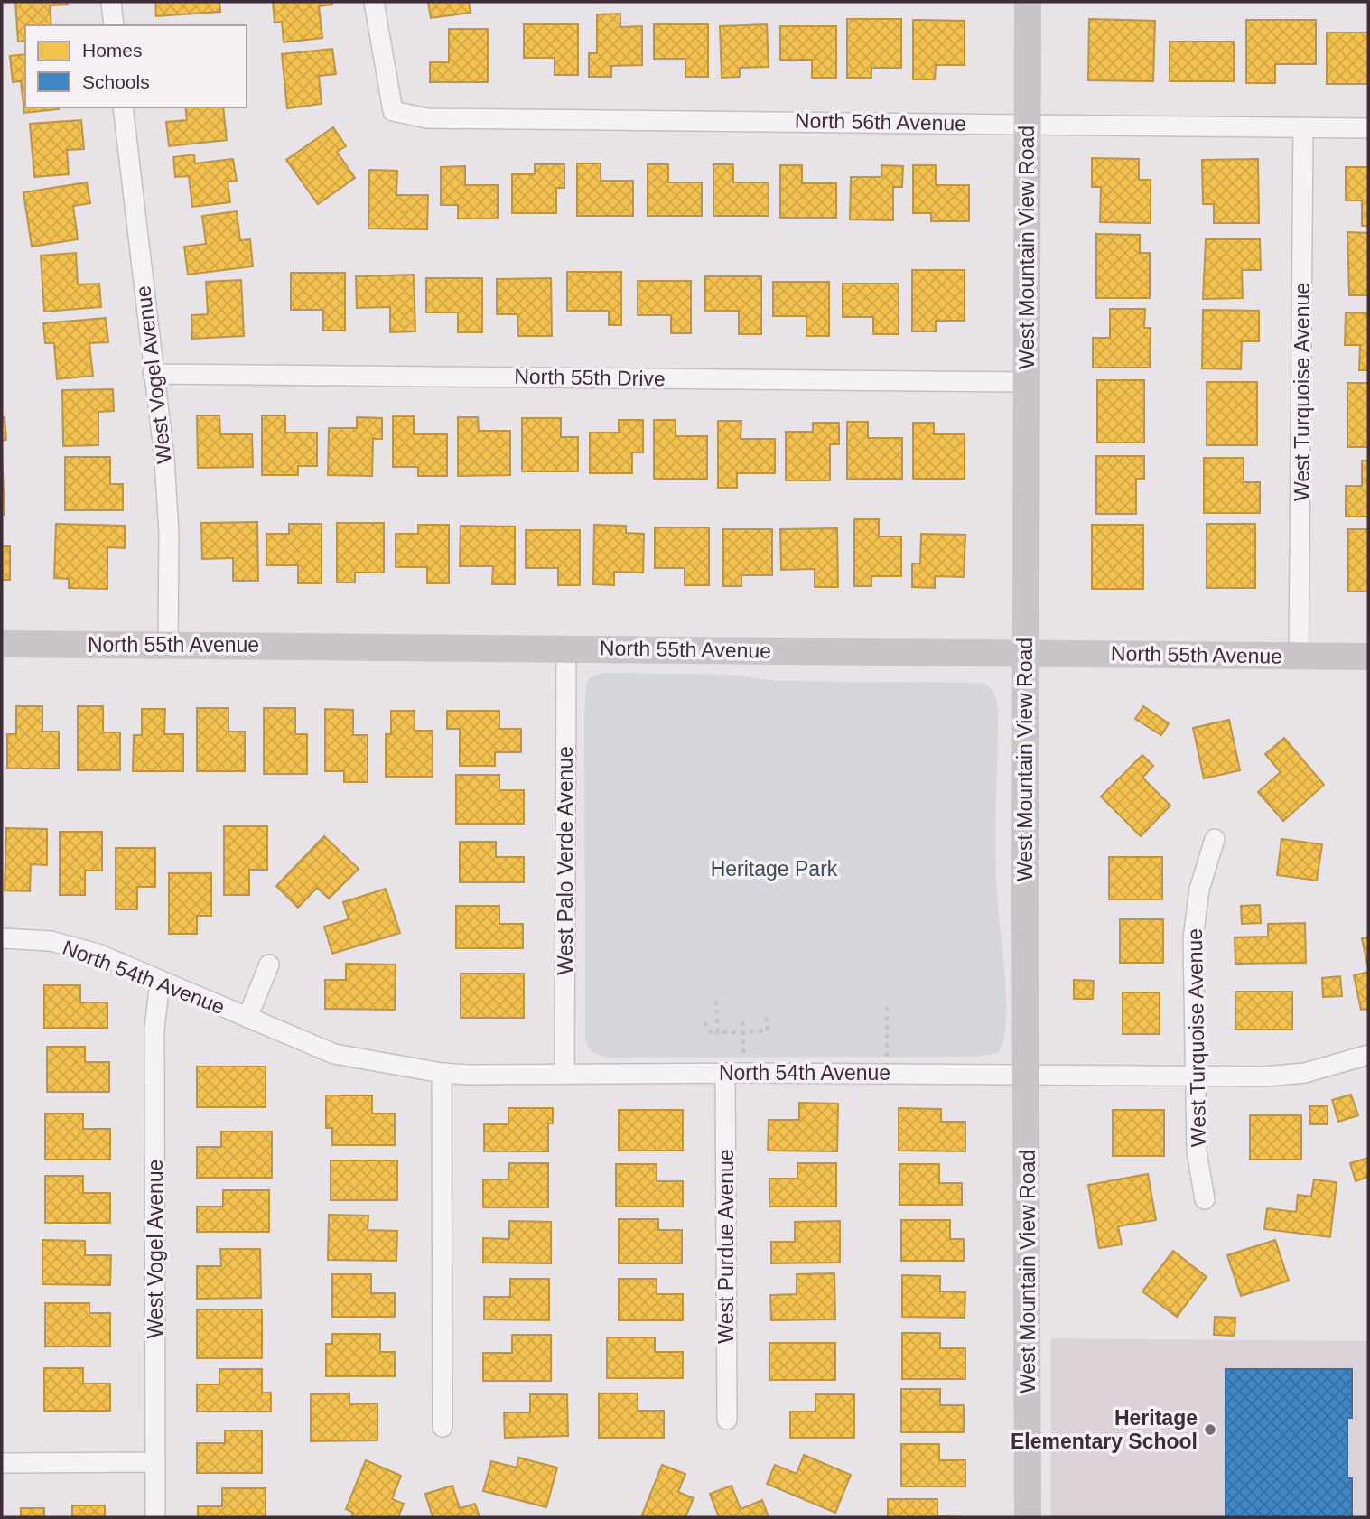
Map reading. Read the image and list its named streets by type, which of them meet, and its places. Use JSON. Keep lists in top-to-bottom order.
{
  "streets": {
    "street": [
      "North 56th Avenue",
      "West Mountain View Road",
      "West Vogel Avenue",
      "North 55th Drive",
      "West Turquoise Avenue",
      "North 55th Avenue",
      "West Palo Verde Avenue",
      "North 54th Avenue",
      "West Purdue Avenue"
    ]
  },
  "crossings": [
    ["North 56th Avenue", "West Mountain View Road"],
    ["North 56th Avenue", "West Turquoise Avenue"],
    ["West Mountain View Road", "North 55th Drive"],
    ["West Mountain View Road", "North 55th Avenue"],
    ["West Mountain View Road", "North 54th Avenue"],
    ["West Vogel Avenue", "North 55th Drive"],
    ["West Vogel Avenue", "North 55th Avenue"],
    ["West Vogel Avenue", "North 54th Avenue"],
    ["West Turquoise Avenue", "North 55th Avenue"],
    ["West Turquoise Avenue", "North 54th Avenue"],
    ["North 55th Avenue", "West Palo Verde Avenue"],
    ["West Palo Verde Avenue", "North 54th Avenue"],
    ["North 54th Avenue", "West Purdue Avenue"]
  ],
  "parks": ["Heritage Park"],
  "places": ["Heritage Elementary School"],
  "legend": ["Homes", "Schools"]
}
